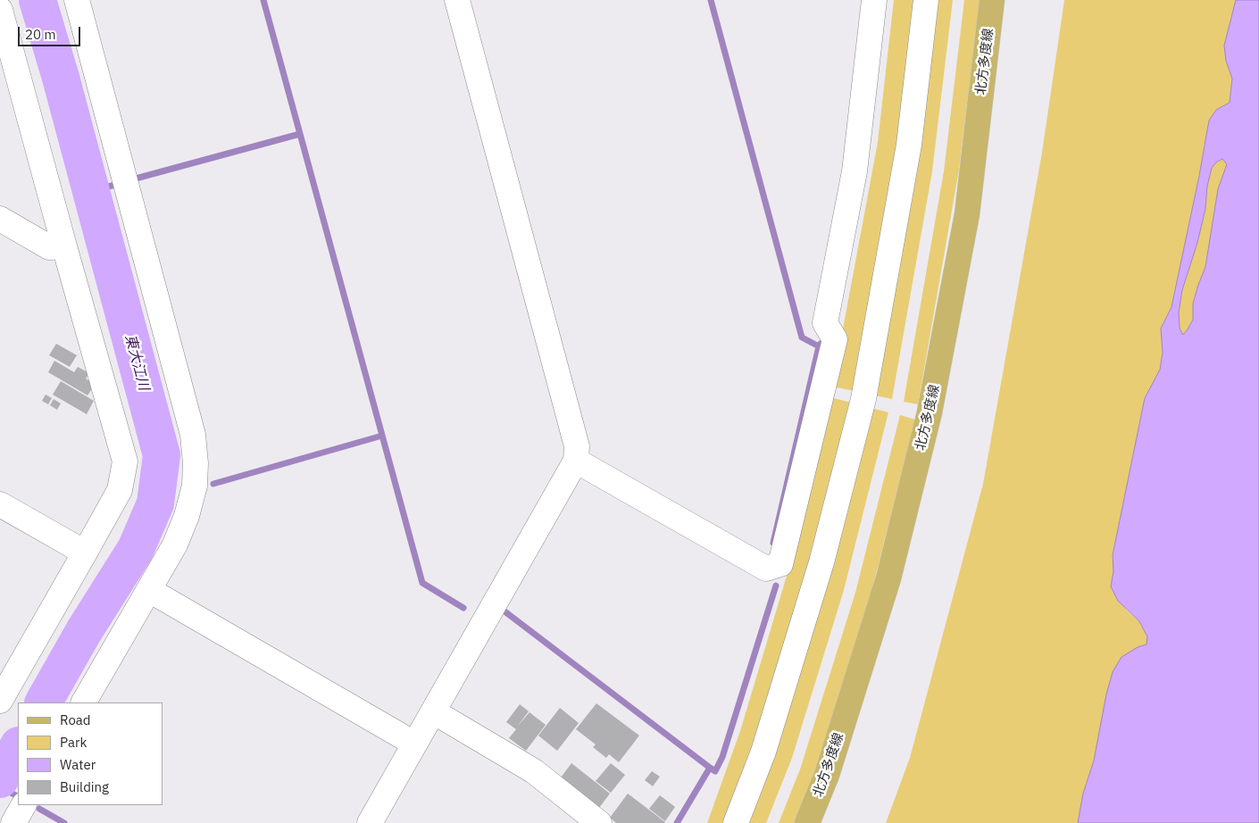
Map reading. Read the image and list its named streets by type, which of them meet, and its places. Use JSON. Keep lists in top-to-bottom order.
{
  "streets": {
    "main road": ["北方多度線"]
  },
  "water": ["東大江川"],
  "legend": [
    "Road",
    "Park",
    "Water",
    "Building"
  ],
  "scale_bar": "20 m"
}
